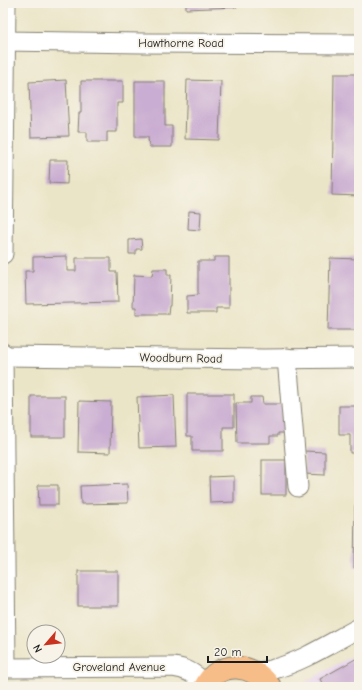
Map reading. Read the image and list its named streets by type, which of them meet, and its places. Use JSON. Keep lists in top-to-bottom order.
{
  "streets": {
    "street": ["Hawthorne Road", "Woodburn Road", "Groveland Avenue"]
  },
  "scale_bar": "20 m",
  "north": "bottom left"
}
